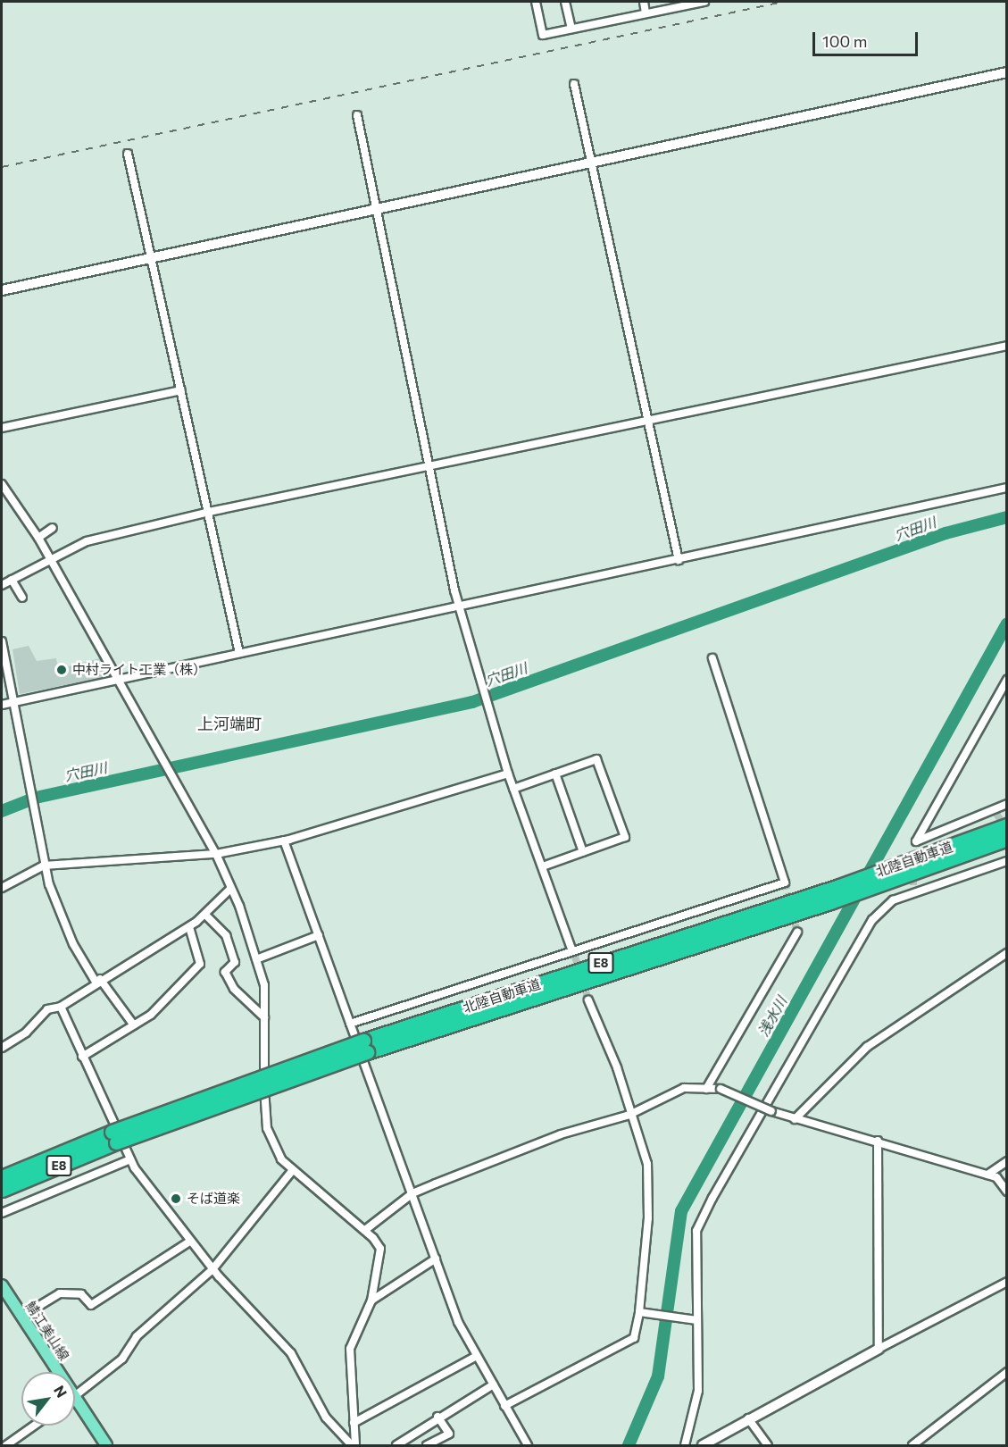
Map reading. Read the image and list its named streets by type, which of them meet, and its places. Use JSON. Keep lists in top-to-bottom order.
{
  "streets": {
    "highway": ["北陸自動車道", "E8"],
    "main road": ["鯖江美山線"]
  },
  "districts": ["上河端町"],
  "water": ["穴田川", "浅水川"],
  "places": ["中村ライト工業（株）", "そば道楽"],
  "scale_bar": "100 m",
  "north": "top right"
}
